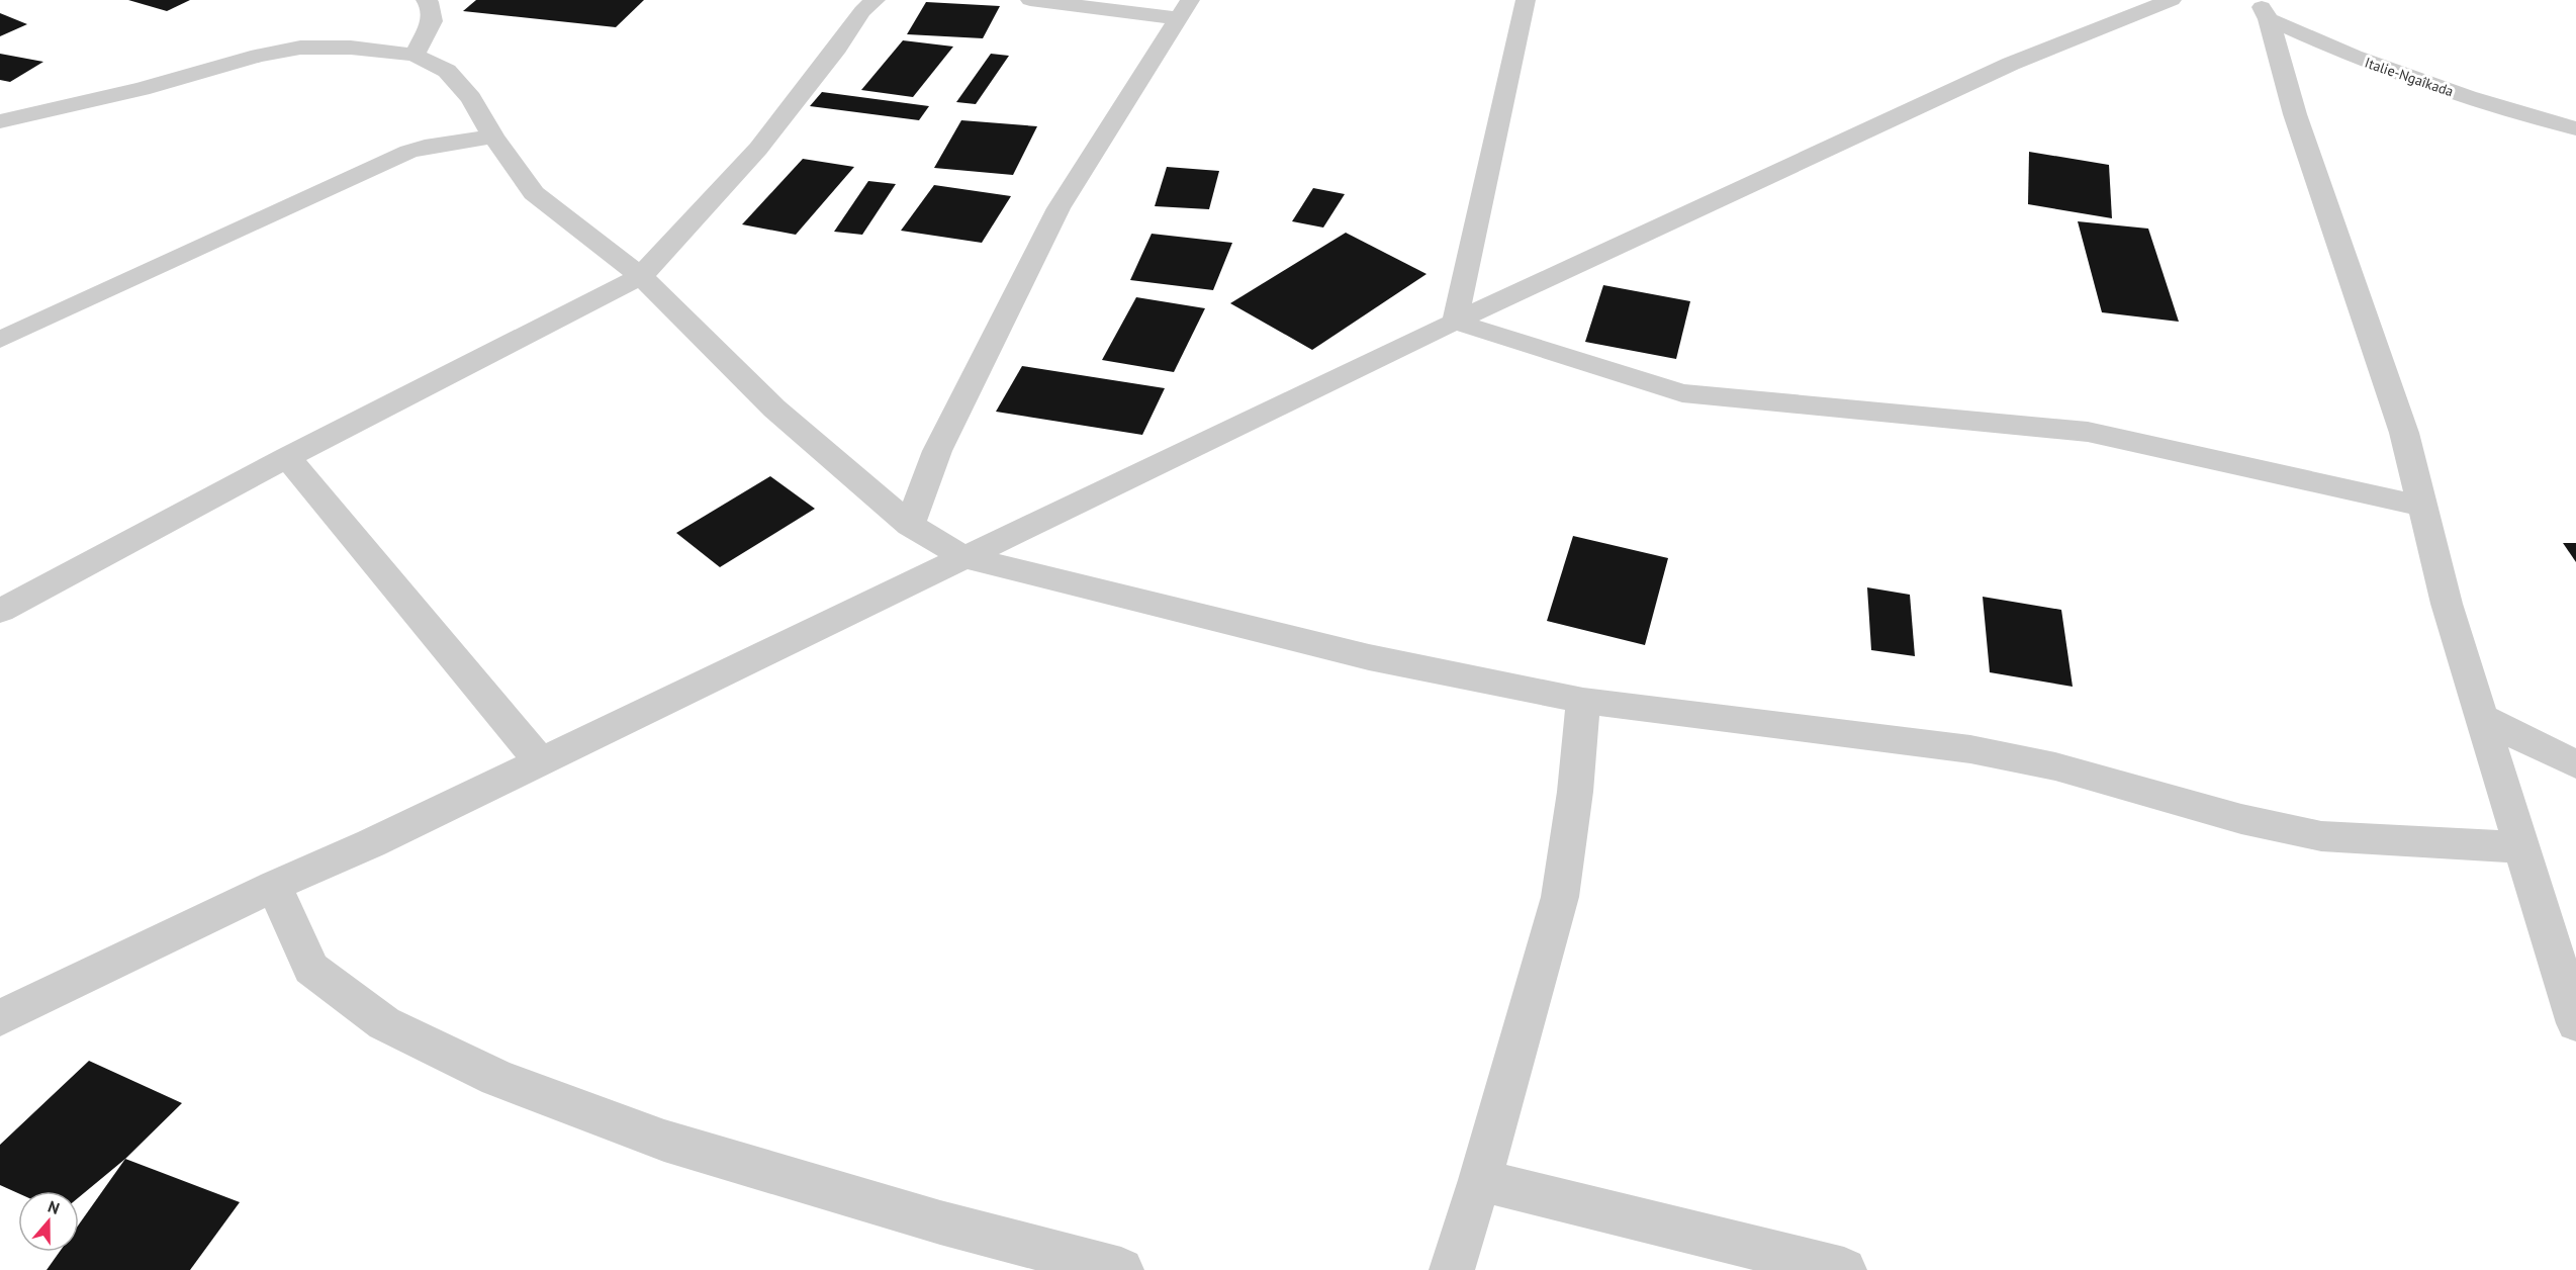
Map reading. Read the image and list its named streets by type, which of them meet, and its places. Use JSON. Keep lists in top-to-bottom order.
{
  "streets": {
    "street": ["Italie-Ngaîkada"]
  },
  "north": "top"
}
